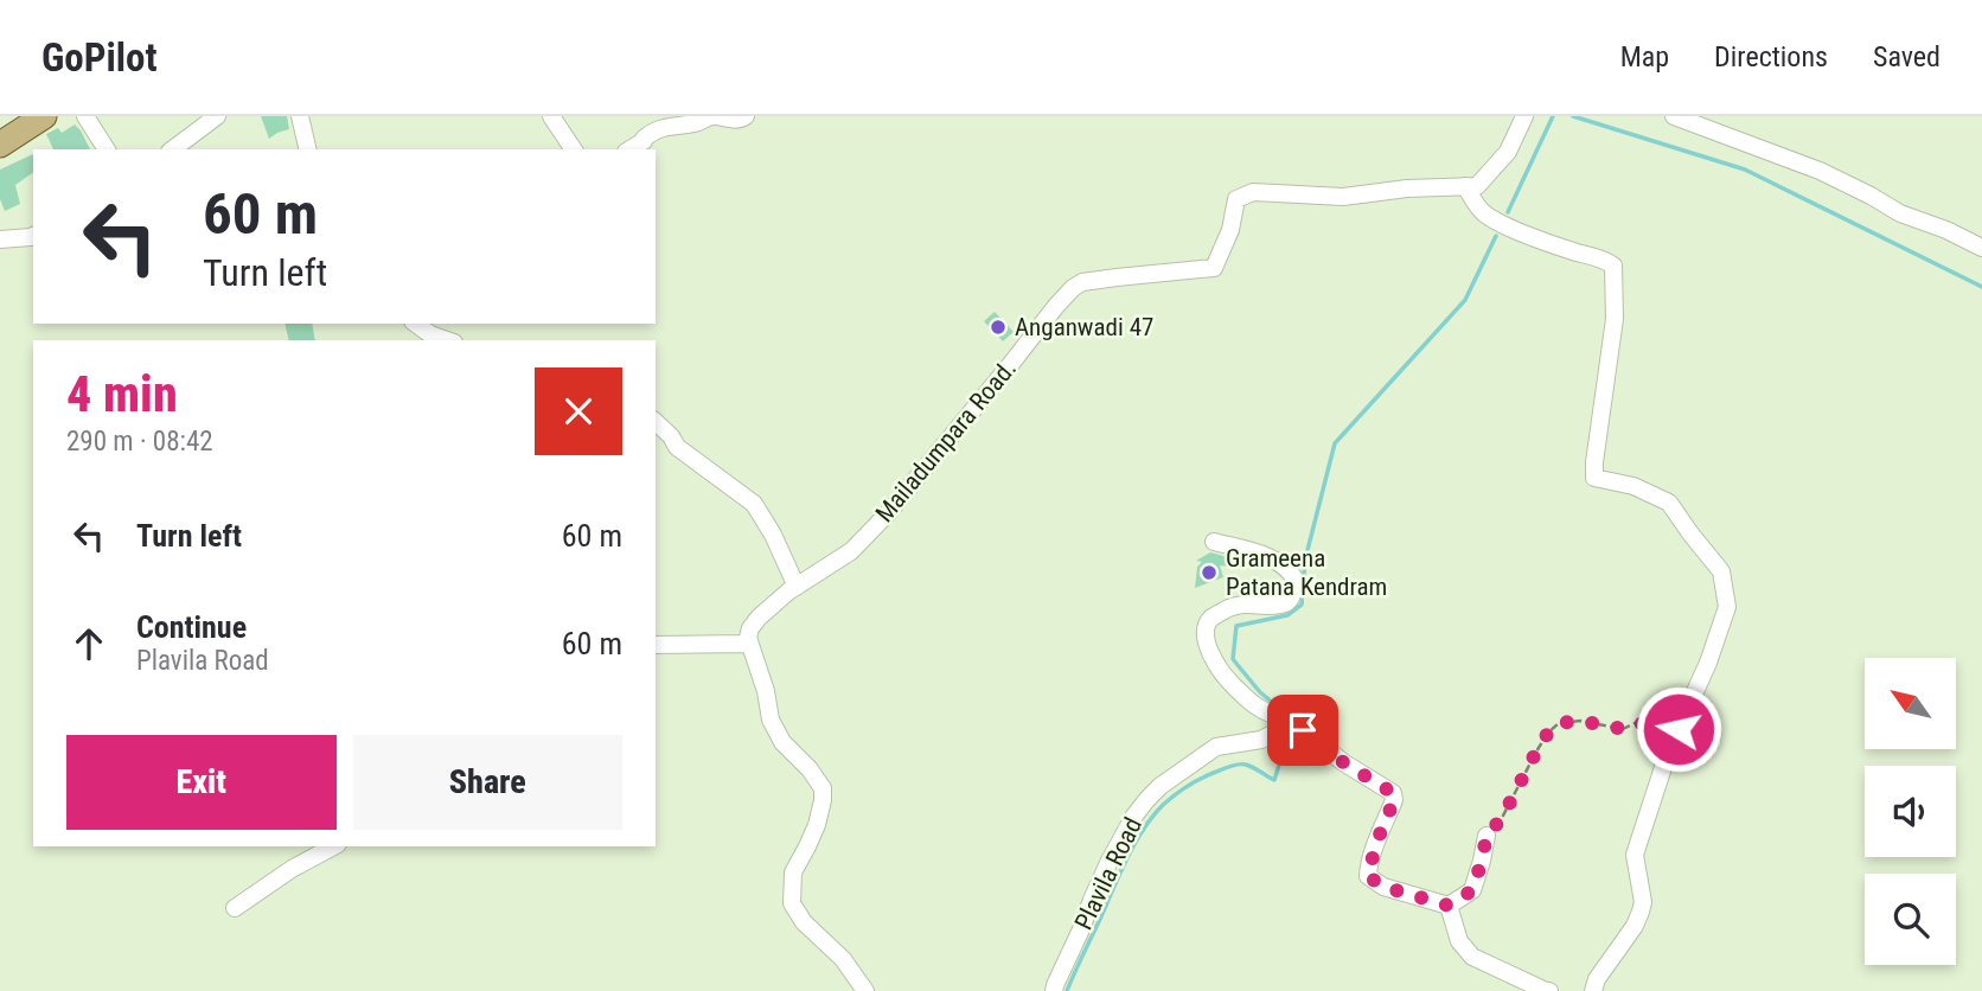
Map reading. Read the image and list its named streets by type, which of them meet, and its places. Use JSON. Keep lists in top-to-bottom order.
{
  "streets": {
    "street": ["Mailadumpara Road.", "Plavila Road"]
  },
  "places": ["Anganwadi 47", "Grameena Patana Kendram"],
  "north": "top left",
  "page": {
    "header": "GoPilot",
    "nav": ["Map", "Directions", "Saved"],
    "turn": ["60 m", "Turn left"],
    "heading": ["4 min", "290 m · 08:42"],
    "list": [
      {
        "name": "Turn left",
        "value": "60 m"
      },
      {
        "name": "Continue",
        "note": "Plavila Road",
        "value": "60 m"
      }
    ],
    "buttons": ["Exit", "Share"]
  }
}
